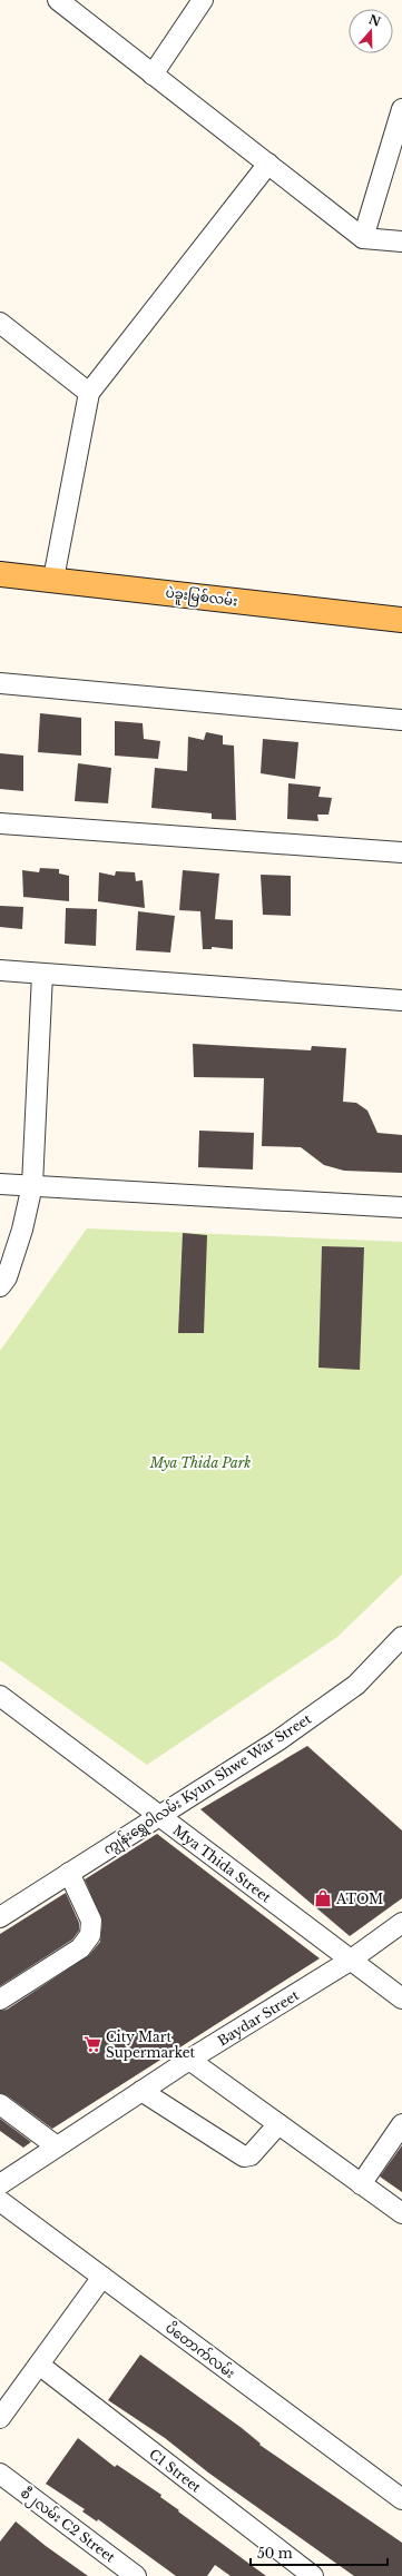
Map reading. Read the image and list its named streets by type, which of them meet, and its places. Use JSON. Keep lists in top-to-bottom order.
{
  "streets": {
    "main road": ["ပဲခူးမြစ်လမ်း"],
    "street": [
      "ကျွန်းရွှေဝါလမ်း Kyun Shwe War Street",
      "Mya Thida Street",
      "Baydar Street",
      "ပိတောက်လမ်း",
      "C1 Street",
      "စီ၂လမ်း C2 Street"
    ]
  },
  "crossings": [
    ["ကျွန်းရွှေဝါလမ်း Kyun Shwe War Street", "Mya Thida Street"],
    ["Mya Thida Street", "Baydar Street"]
  ],
  "parks": ["Mya Thida Park"],
  "places": {
    "shop": ["ATOM"],
    "supermarket": ["City Mart Supermarket"]
  },
  "scale_bar": "50 m",
  "north": "top"
}
